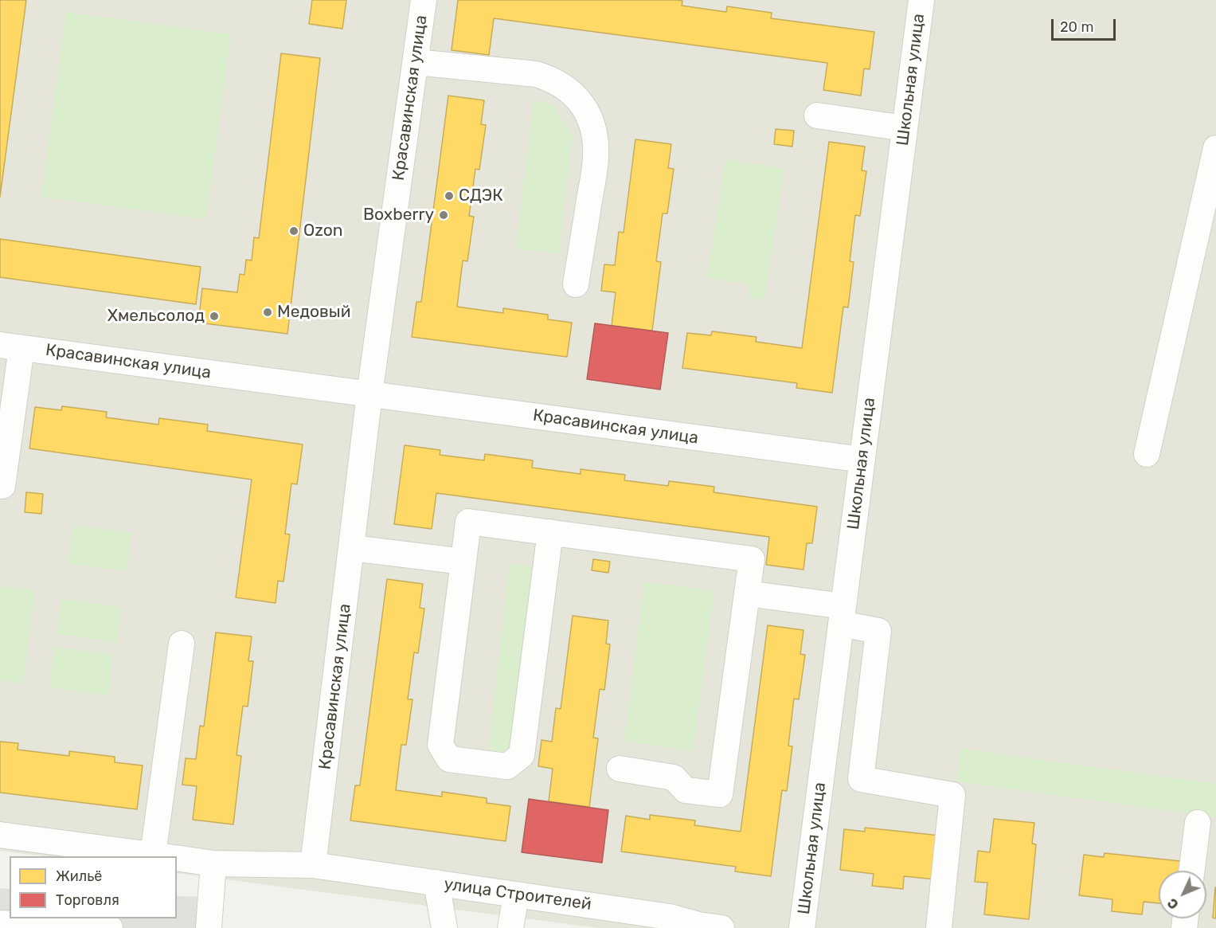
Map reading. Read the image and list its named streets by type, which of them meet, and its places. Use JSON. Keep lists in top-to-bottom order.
{
  "streets": {
    "street": ["Школьная улица", "Красавинская улица", "улица Строителей"]
  },
  "crossings": [
    ["Школьная улица", "Красавинская улица"],
    ["Красавинская улица", "улица Строителей"]
  ],
  "places": [
    "СДЭК",
    "Boxberry",
    "Ozon",
    "Медовый",
    "Хмельсолод"
  ],
  "legend": ["Жильё", "Торговля"],
  "scale_bar": "20 m",
  "north": "bottom left"
}
